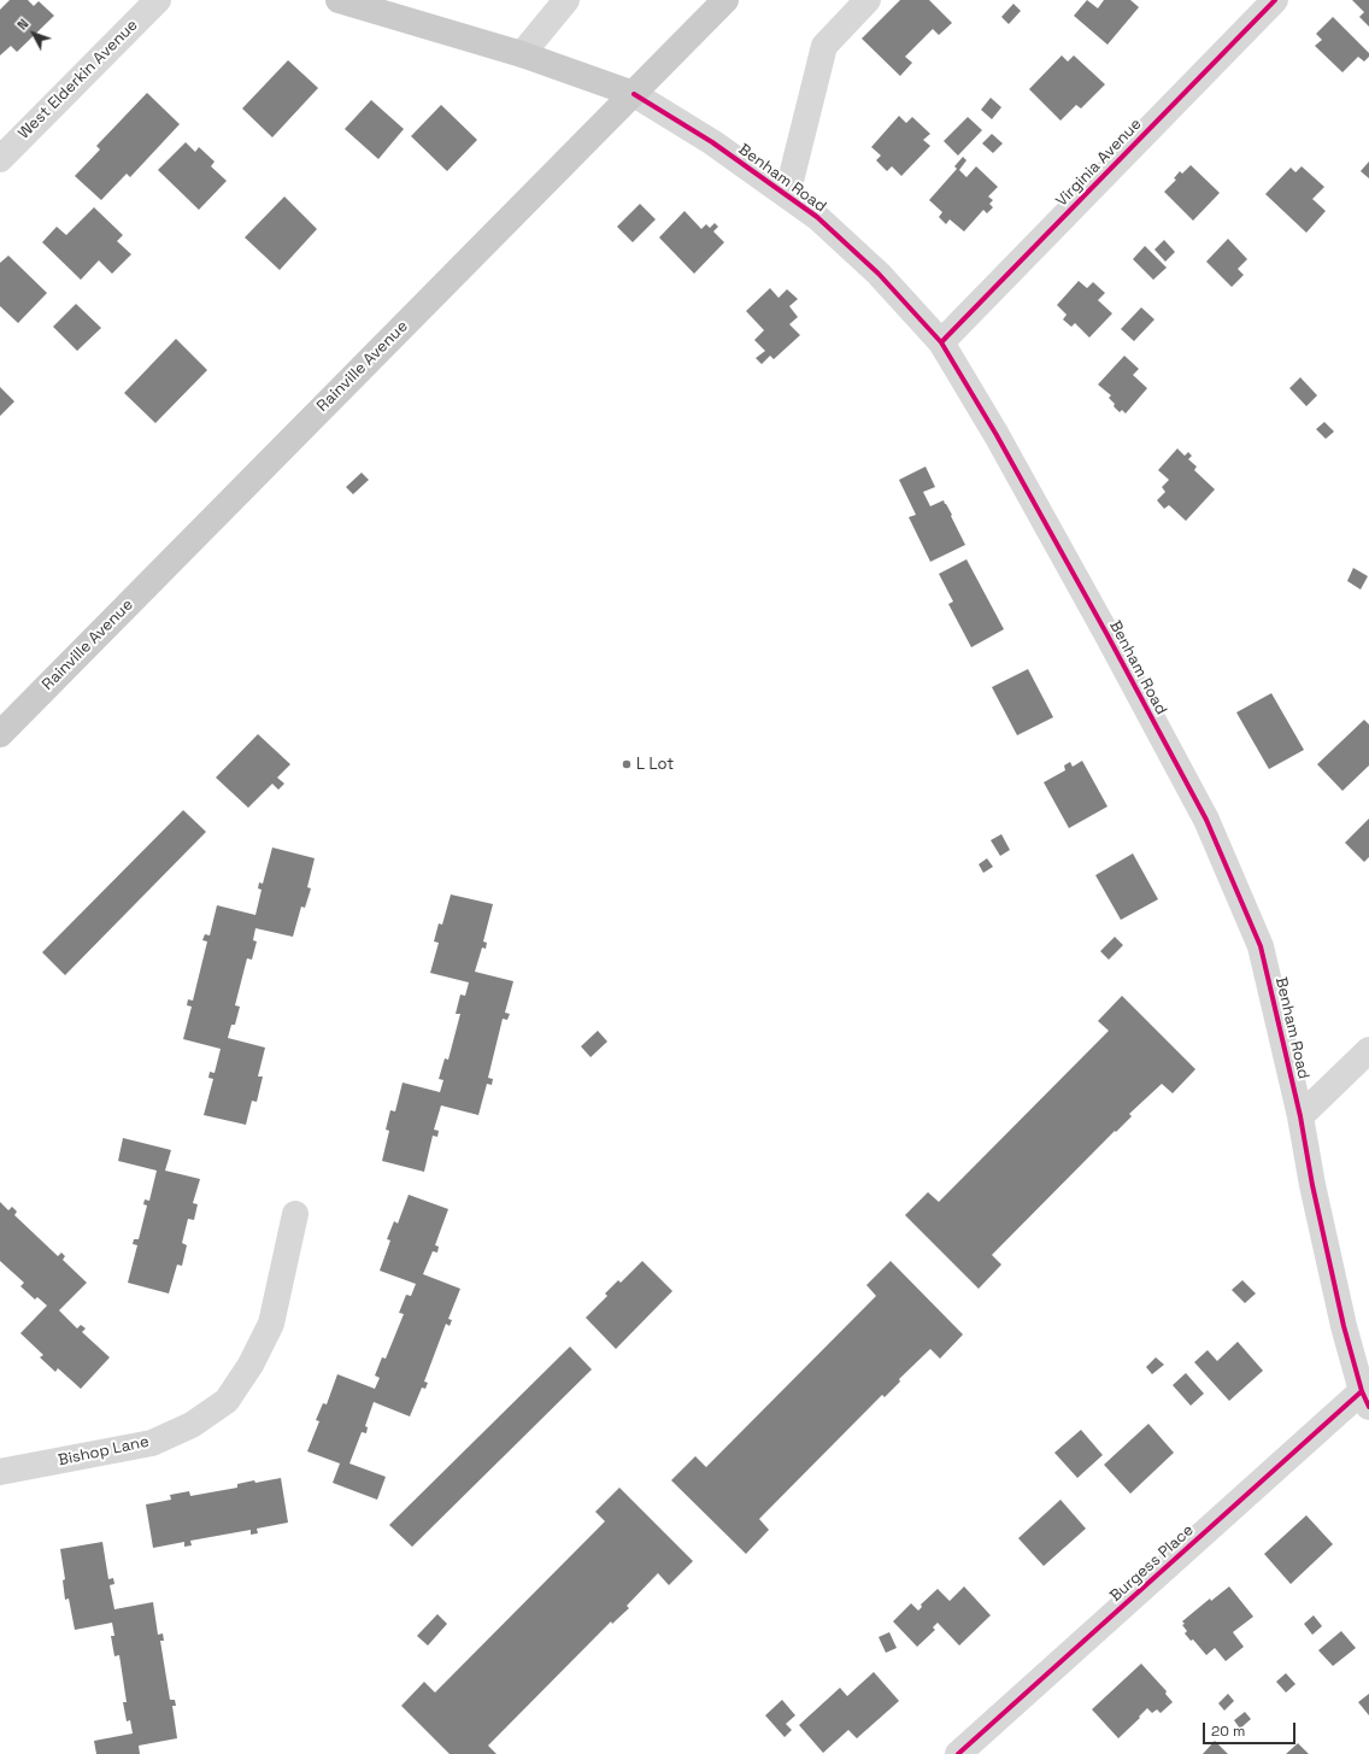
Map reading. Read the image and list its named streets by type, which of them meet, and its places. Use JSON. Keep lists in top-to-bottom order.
{
  "streets": {
    "main road": ["Benham Road", "Rainville Avenue"],
    "street": [
      "West Elderkin Avenue",
      "Virginia Avenue",
      "Bishop Lane",
      "Burgess Place"
    ]
  },
  "crossings": [
    ["Virginia Avenue", "Benham Road"],
    ["Benham Road", "Rainville Avenue"],
    ["Benham Road", "Burgess Place"]
  ],
  "places": ["L Lot"],
  "scale_bar": "20 m",
  "north": "top left"
}
